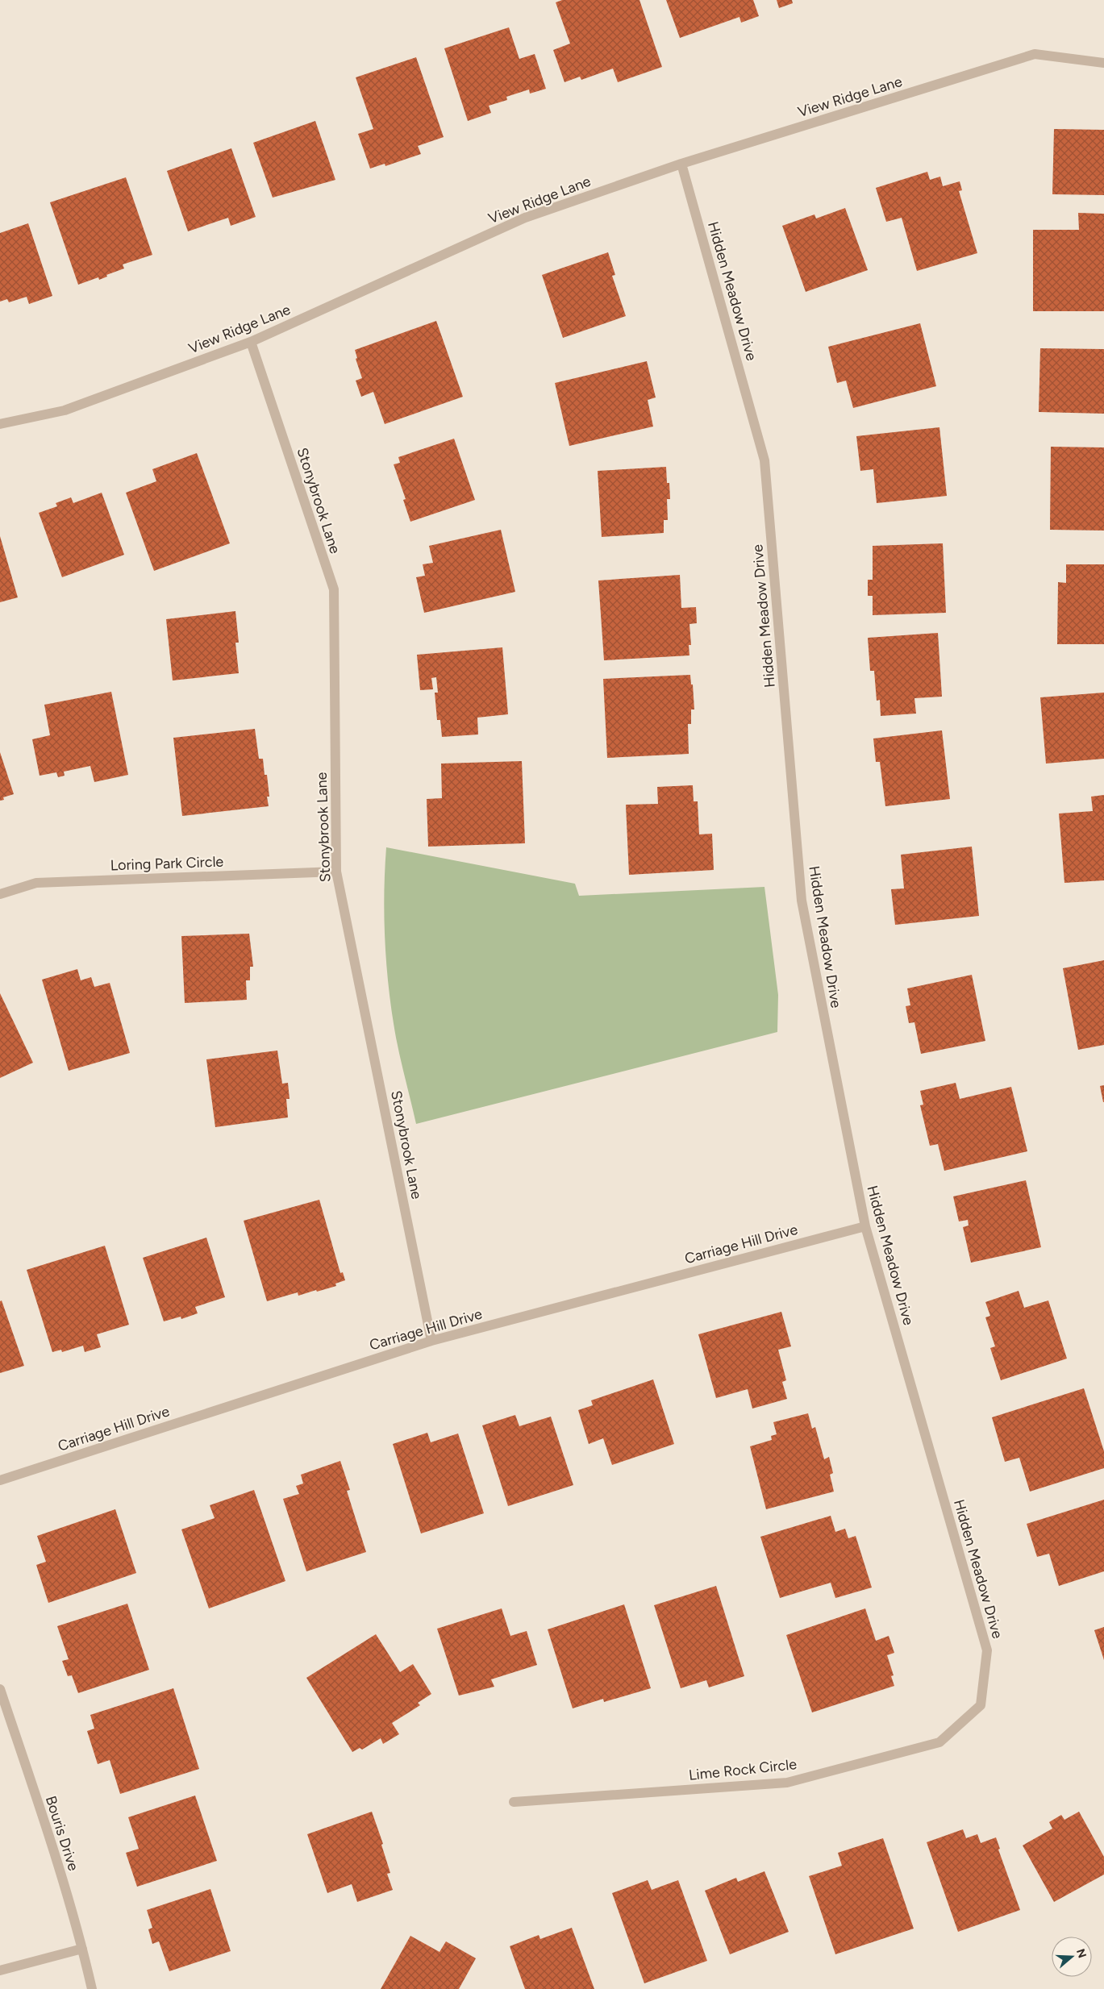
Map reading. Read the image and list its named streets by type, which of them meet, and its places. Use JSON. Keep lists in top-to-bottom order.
{
  "streets": {
    "street": [
      "View Ridge Lane",
      "Hidden Meadow Drive",
      "Stonybrook Lane",
      "Loring Park Circle",
      "Carriage Hill Drive",
      "Lime Rock Circle",
      "Bouris Drive"
    ]
  },
  "crossings": [
    ["View Ridge Lane", "Hidden Meadow Drive"],
    ["View Ridge Lane", "Stonybrook Lane"],
    ["Hidden Meadow Drive", "Carriage Hill Drive"],
    ["Hidden Meadow Drive", "Lime Rock Circle"],
    ["Stonybrook Lane", "Loring Park Circle"],
    ["Stonybrook Lane", "Carriage Hill Drive"]
  ],
  "north": "right"
}
